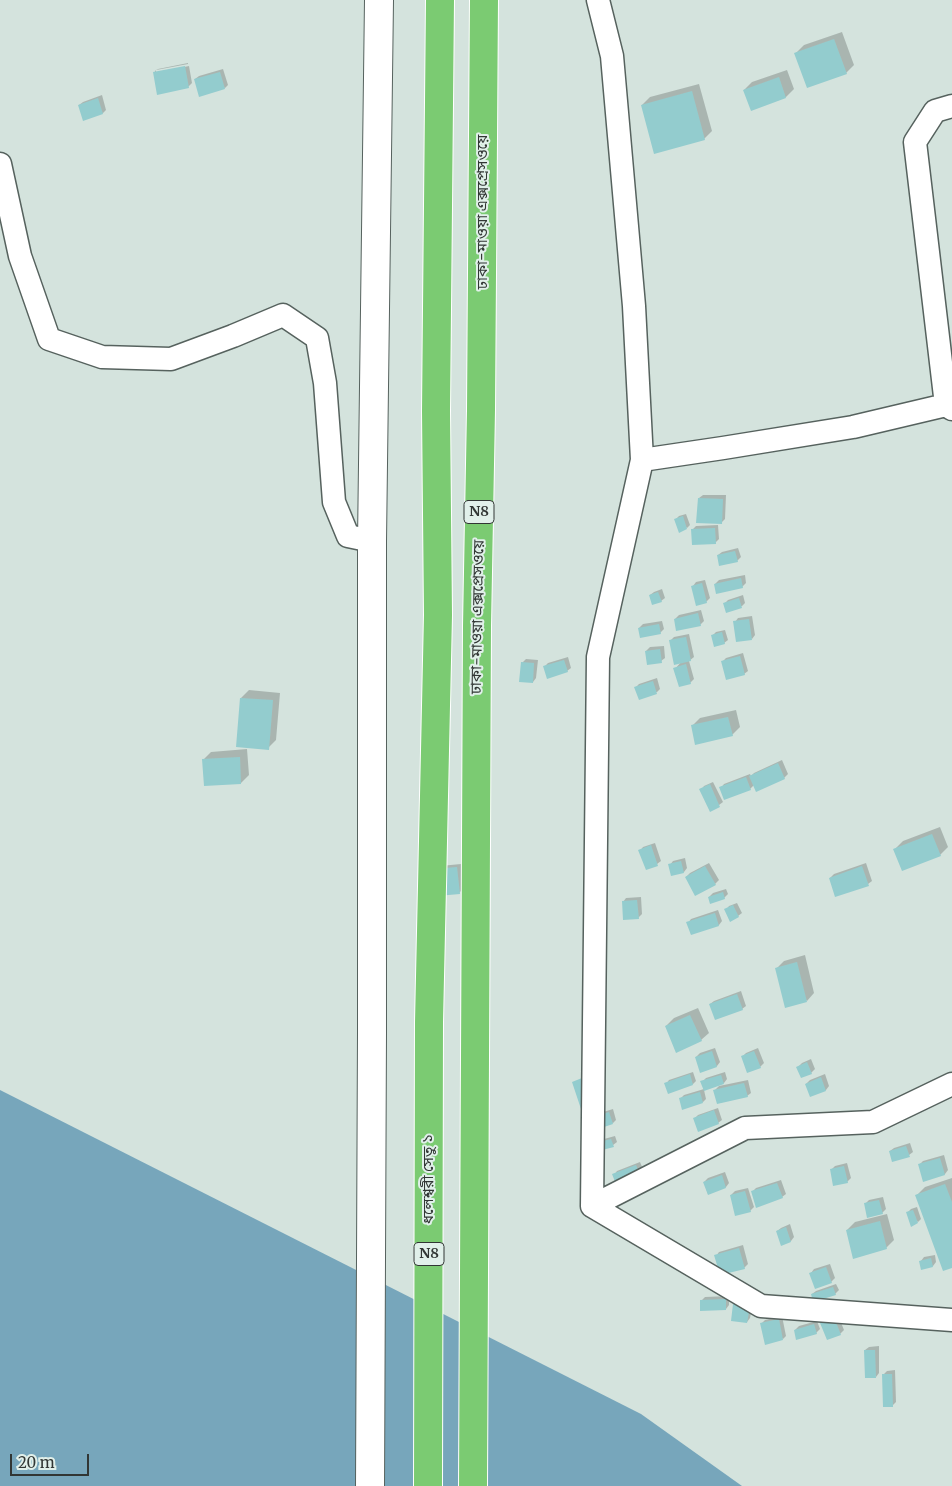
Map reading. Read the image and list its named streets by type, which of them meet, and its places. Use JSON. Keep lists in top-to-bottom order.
{
  "streets": {
    "highway": ["ঢাকা-মাওয়া এক্সপ্রেসওয়ে", "N8", "ধলেশ্বরী সেতু ১"]
  },
  "scale_bar": "20 m"
}
